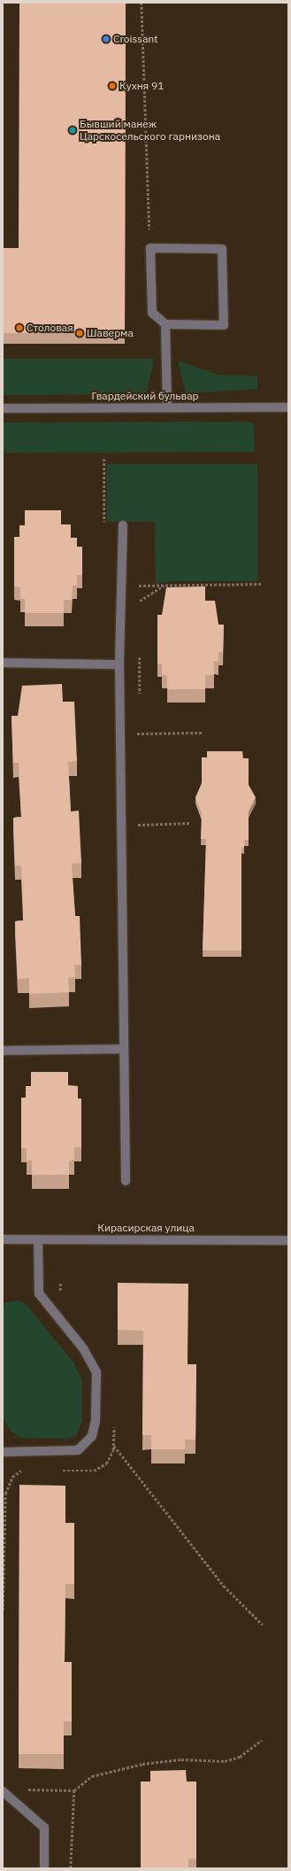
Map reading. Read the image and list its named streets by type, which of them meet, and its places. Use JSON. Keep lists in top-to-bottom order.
{
  "streets": {
    "street": ["Гвардейский бульвар", "Кирасирская улица"]
  },
  "places": [
    "Croissant",
    "Кухня 91",
    "Бывший манеж Царскосельского гарнизона",
    "Столовая",
    "Шаверма"
  ]
}
